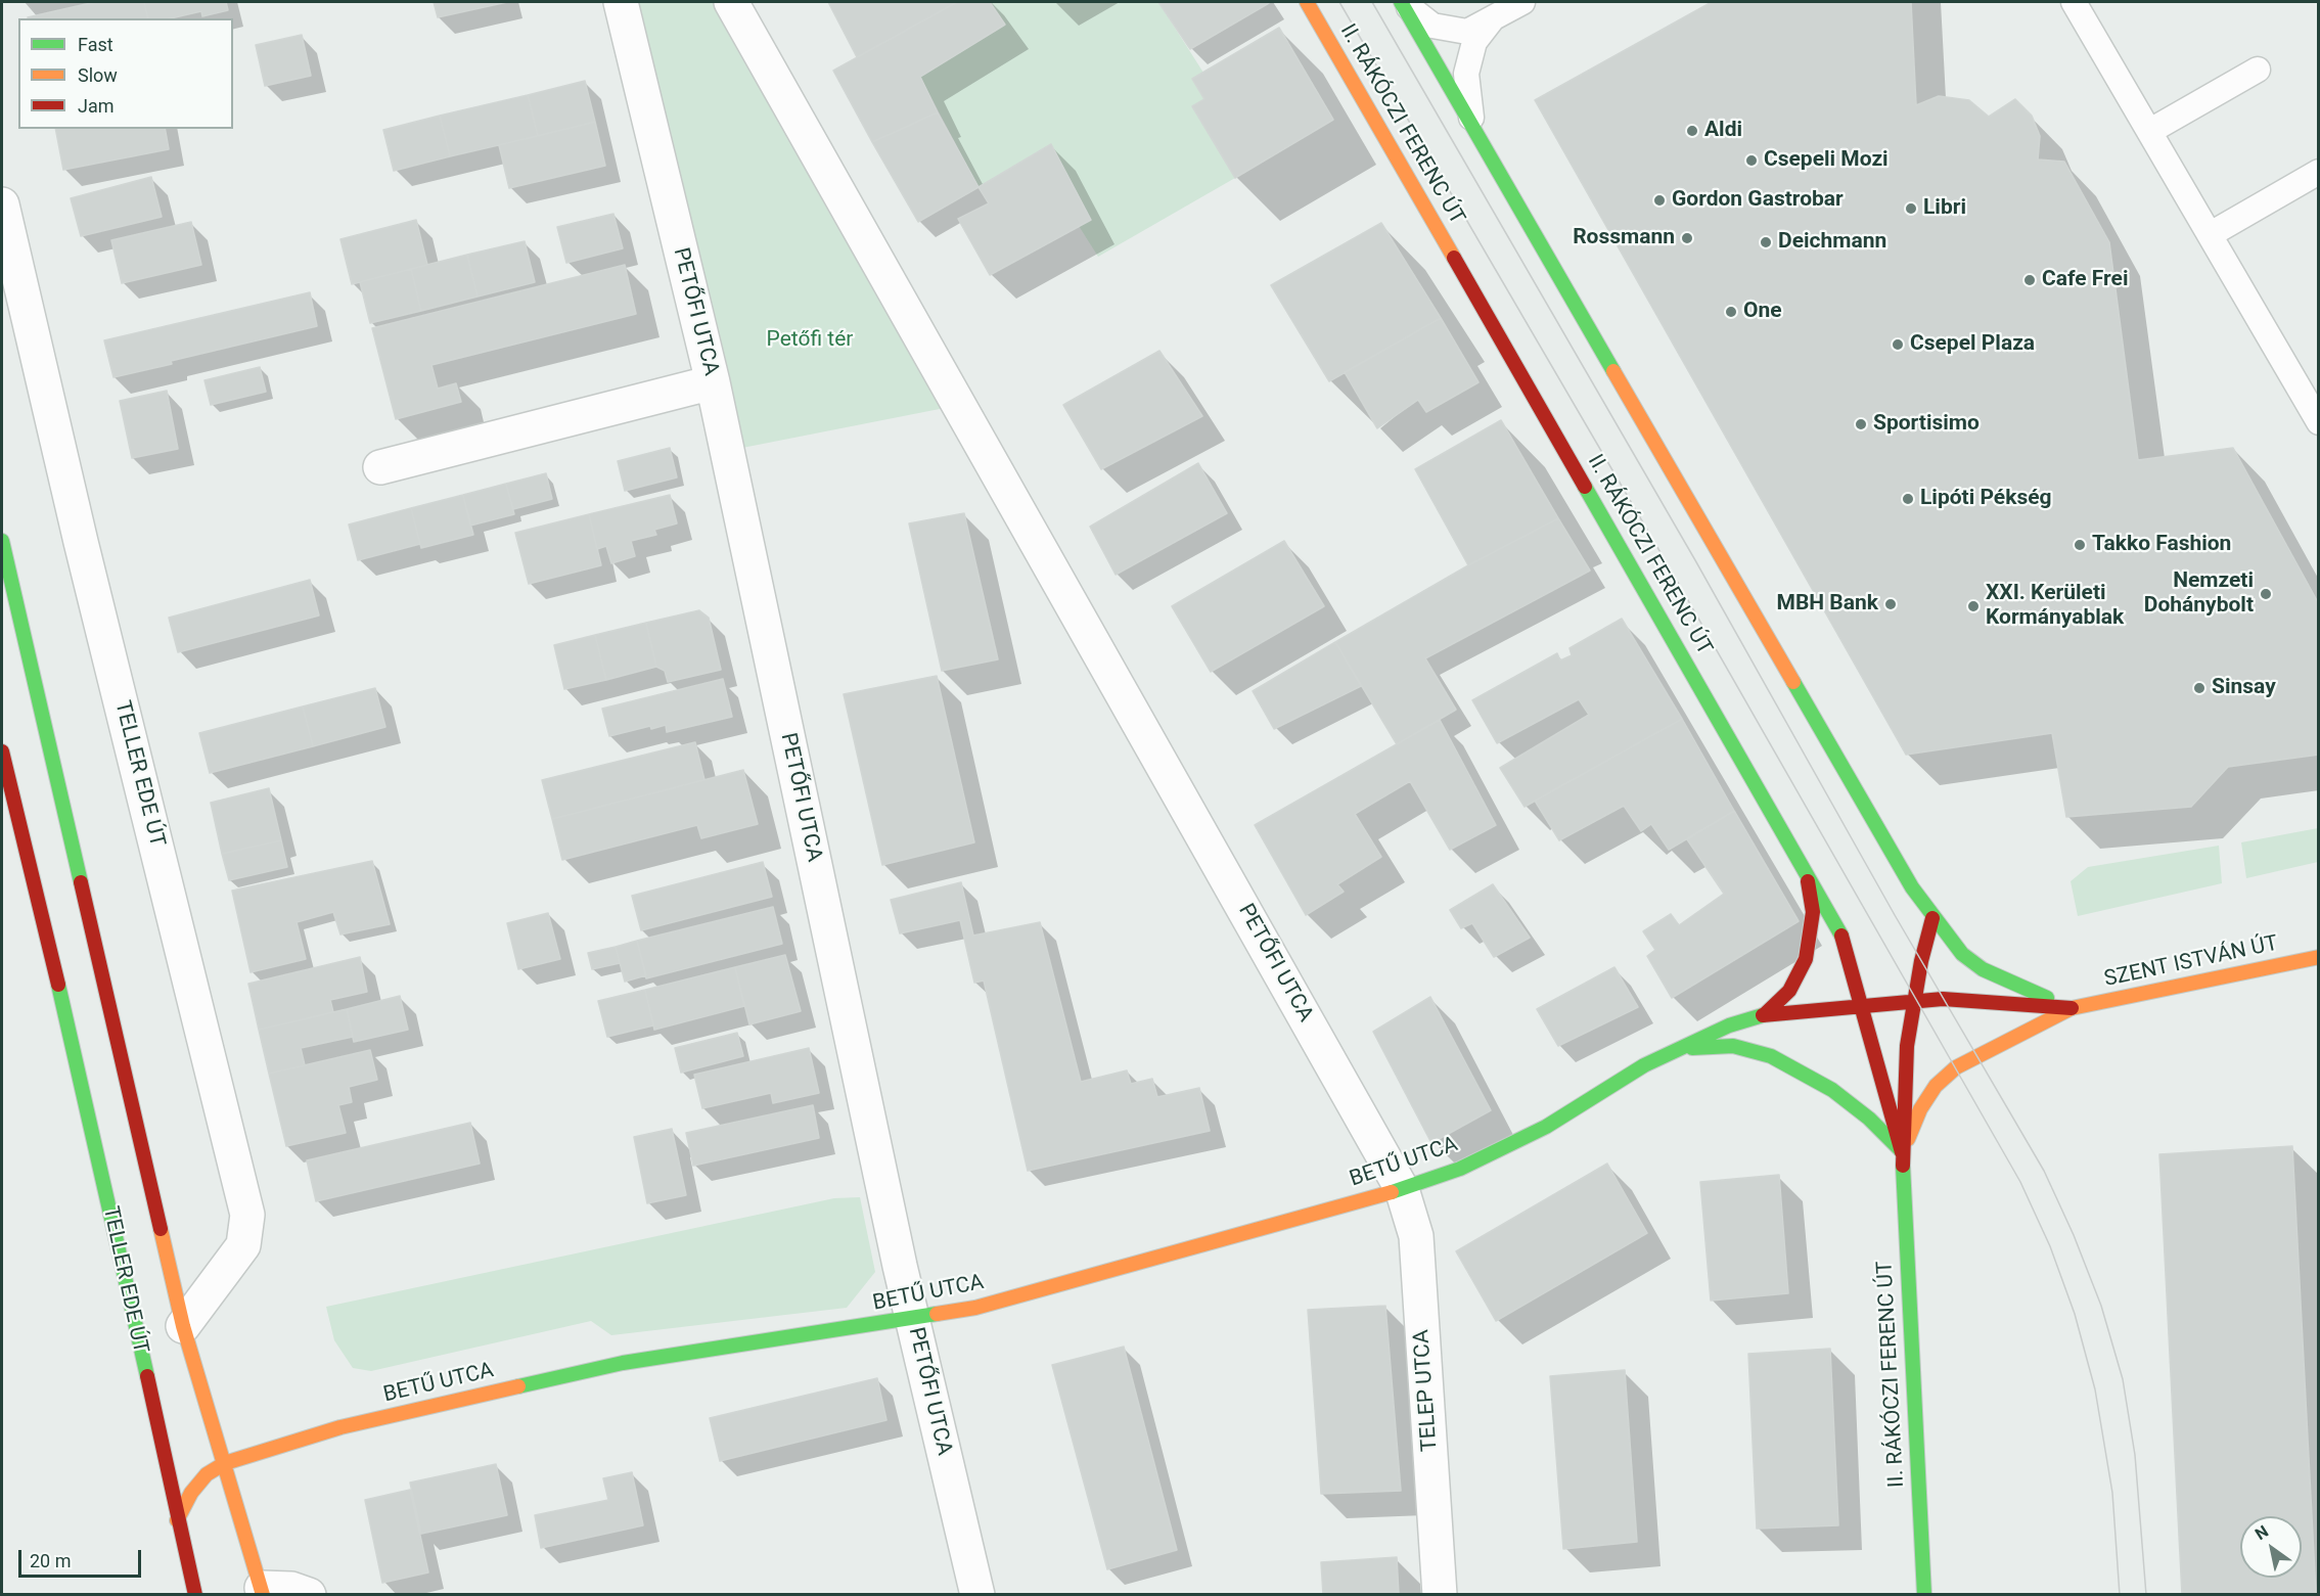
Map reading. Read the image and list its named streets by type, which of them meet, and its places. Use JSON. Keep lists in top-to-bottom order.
{
  "streets": {
    "main road": [
      "II. RÁKÓCZI FERENC ÚT",
      "TELLER EDE ÚT",
      "SZENT ISTVÁN ÚT",
      "BETŰ UTCA"
    ],
    "street": ["PETŐFI UTCA", "TELEP UTCA"]
  },
  "crossings": [
    ["II. RÁKÓCZI FERENC ÚT", "SZENT ISTVÁN ÚT"],
    ["II. RÁKÓCZI FERENC ÚT", "BETŰ UTCA"],
    ["PETŐFI UTCA", "BETŰ UTCA"],
    ["PETŐFI UTCA", "TELEP UTCA"],
    ["TELLER EDE ÚT", "BETŰ UTCA"],
    ["SZENT ISTVÁN ÚT", "BETŰ UTCA"],
    ["BETŰ UTCA", "TELEP UTCA"]
  ],
  "parks": ["Petőfi tér"],
  "places": [
    "Aldi",
    "Csepeli Mozi",
    "Gordon Gastrobar",
    "Libri",
    "Rossmann",
    "Deichmann",
    "Cafe Frei",
    "One",
    "Csepel Plaza",
    "Sportisimo",
    "Lipóti Pékség",
    "Takko Fashion",
    "Nemzeti Dohánybolt",
    "MBH Bank",
    "XXI. Kerületi Kormányablak",
    "Sinsay"
  ],
  "legend": ["Fast", "Slow", "Jam"],
  "scale_bar": "20 m",
  "north": "top left"
}
